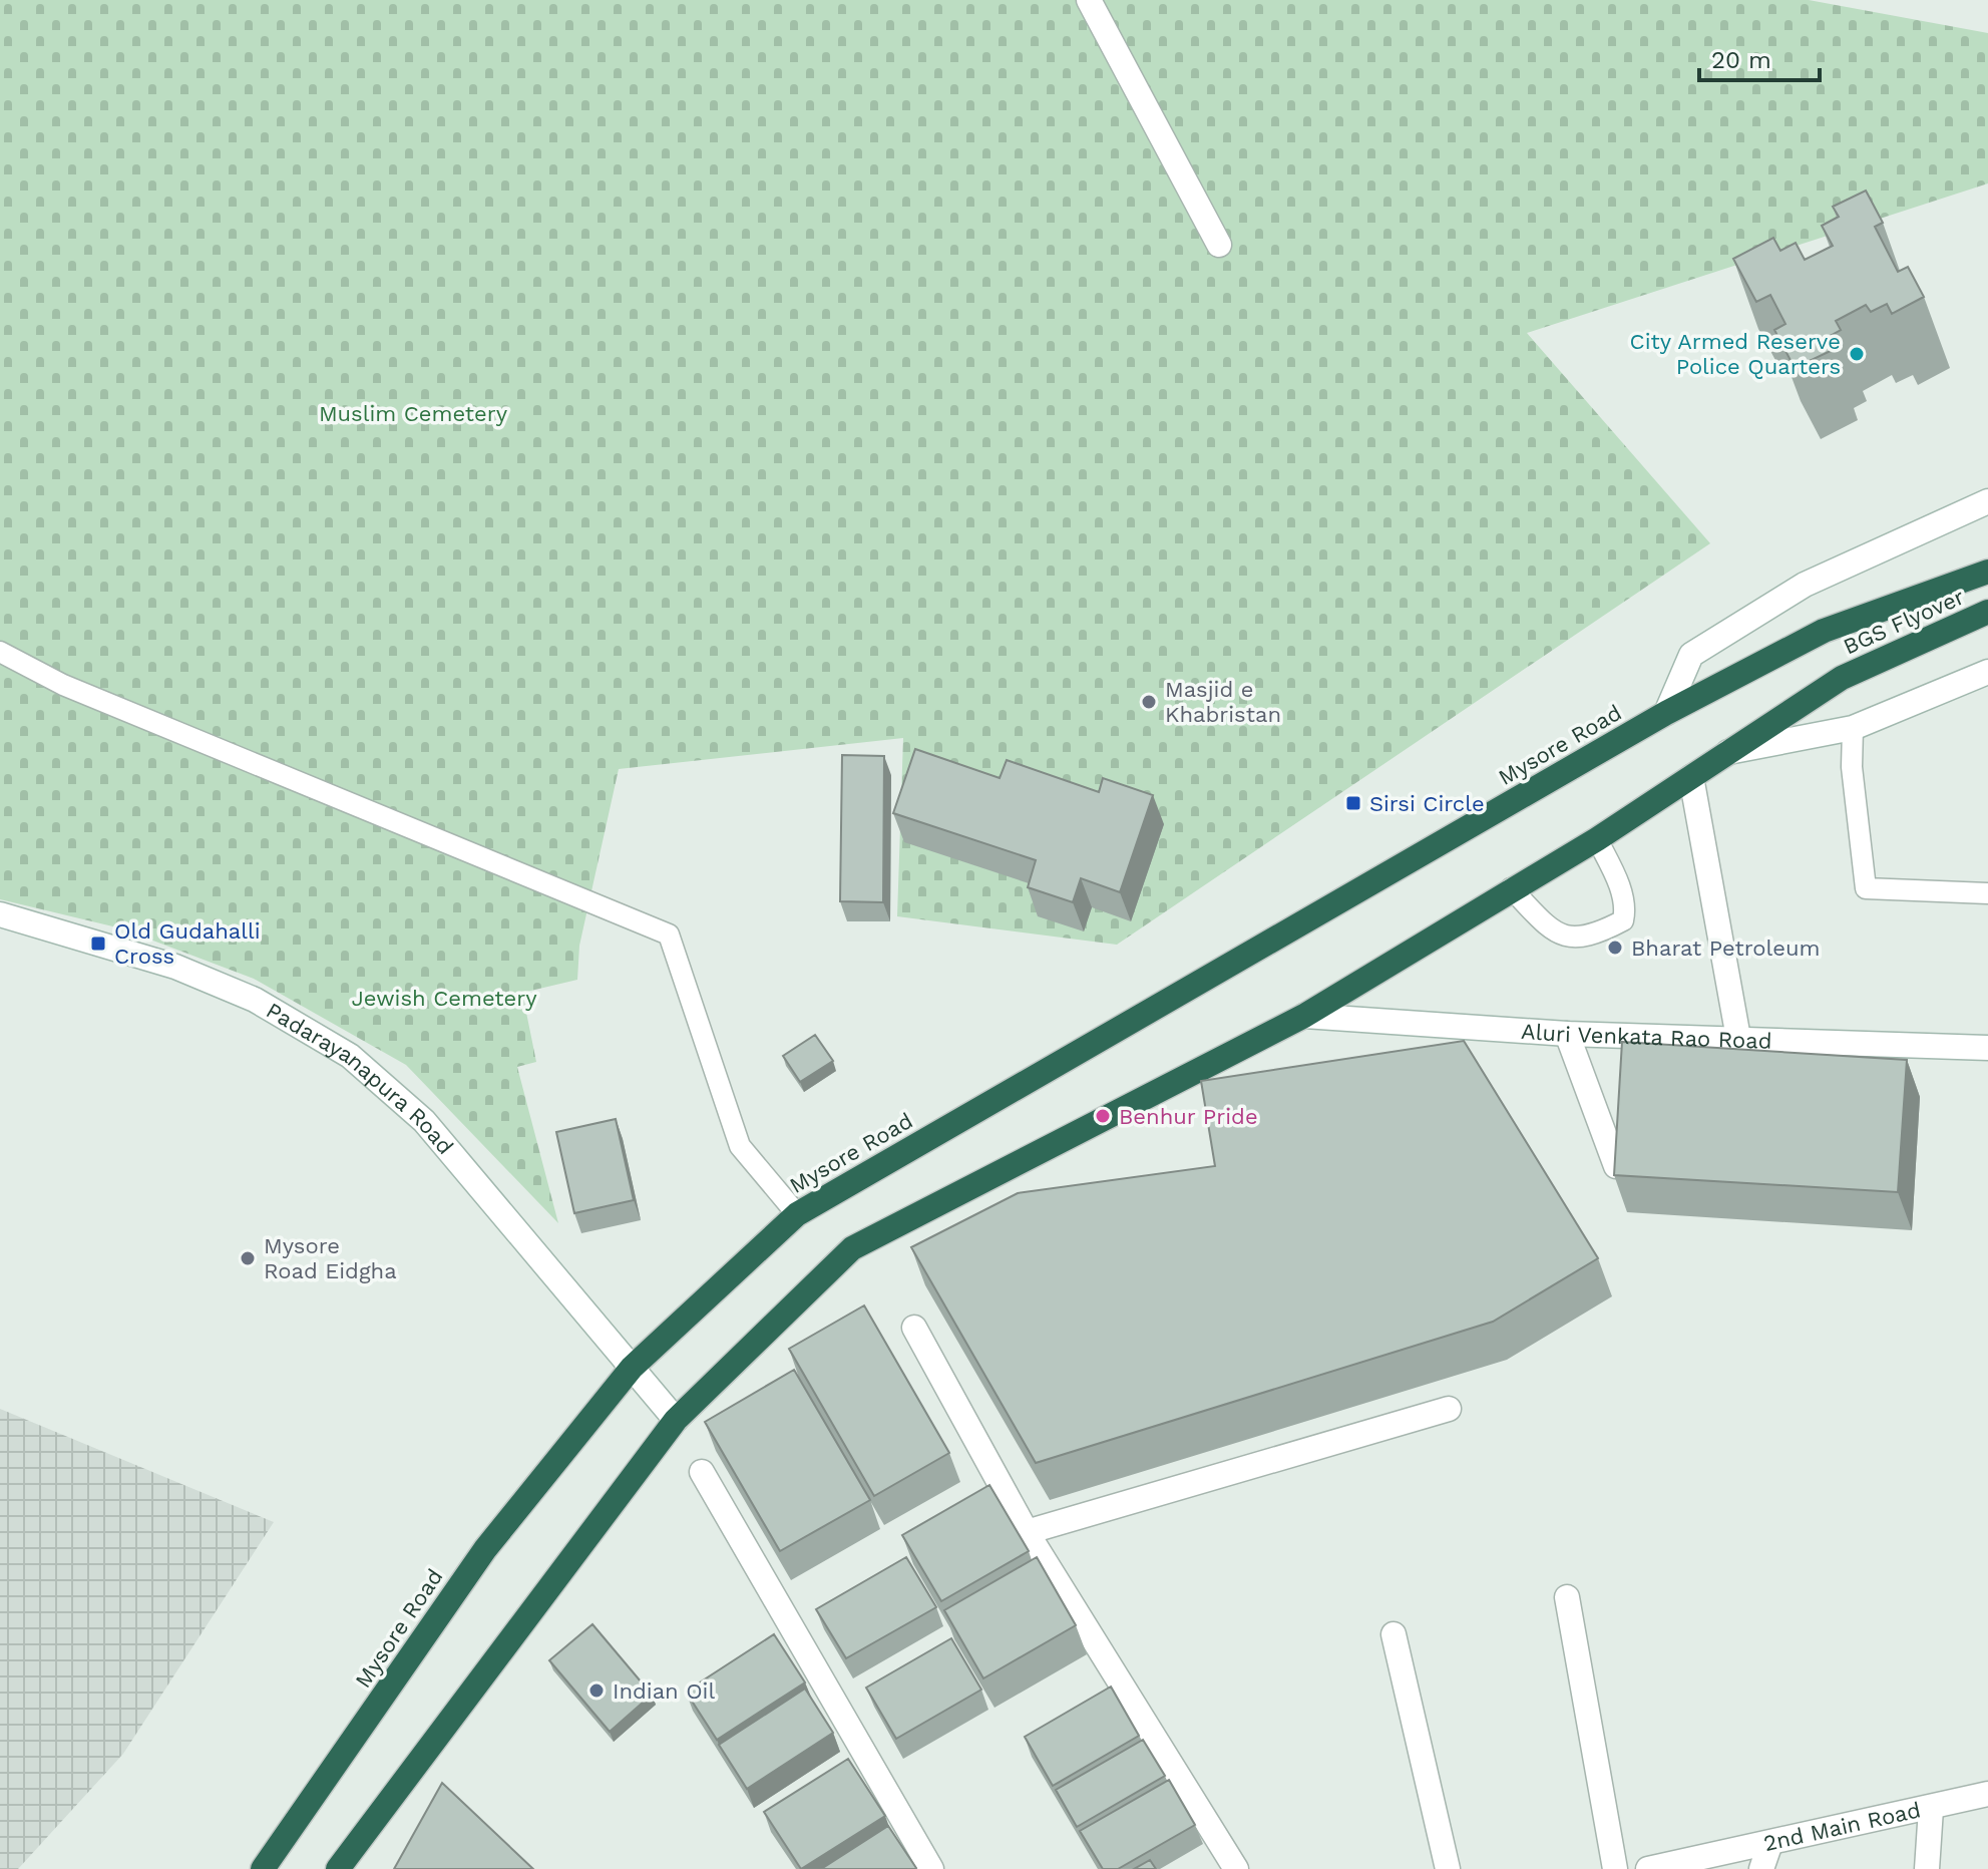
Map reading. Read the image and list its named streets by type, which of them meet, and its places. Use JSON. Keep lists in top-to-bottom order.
{
  "streets": {
    "highway": ["BGS Flyover", "Mysore Road"],
    "street": ["Aluri Venkata Rao Road", "Padarayanapura Road", "2nd Main Road"]
  },
  "crossings": [
    ["Mysore Road", "Padarayanapura Road"]
  ],
  "parks": ["Muslim Cemetery", "Jewish Cemetery"],
  "places": {
    "other": [
      "City Armed Reserve Police Quarters",
      "Masjid e Khabristan",
      "Bharat Petroleum",
      "Benhur Pride",
      "Mysore Road Eidgha",
      "Indian Oil"
    ],
    "transit": ["Sirsi Circle", "Old Gudahalli Cross"]
  },
  "scale_bar": "20 m"
}
